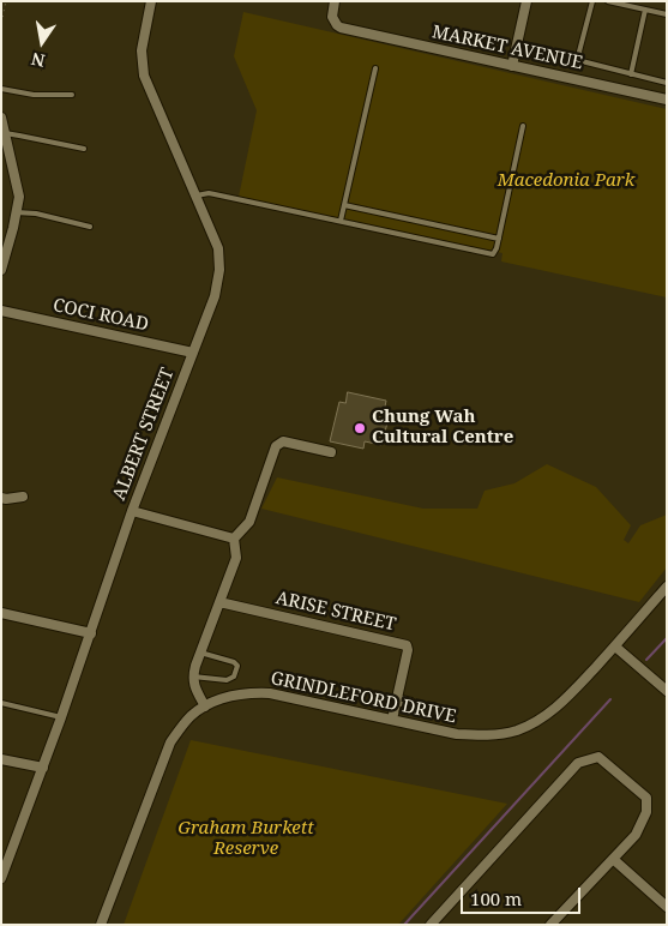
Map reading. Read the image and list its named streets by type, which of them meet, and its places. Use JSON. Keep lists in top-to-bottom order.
{
  "streets": {
    "street": [
      "MARKET AVENUE",
      "COCI ROAD",
      "ALBERT STREET",
      "ARISE STREET",
      "GRINDLEFORD DRIVE"
    ]
  },
  "crossings": [
    ["COCI ROAD", "ALBERT STREET"],
    ["ARISE STREET", "GRINDLEFORD DRIVE"]
  ],
  "parks": ["Macedonia Park", "Graham Burkett Reserve"],
  "places": ["Chung Wah Cultural Centre"],
  "scale_bar": "100 m",
  "north": "bottom"
}
